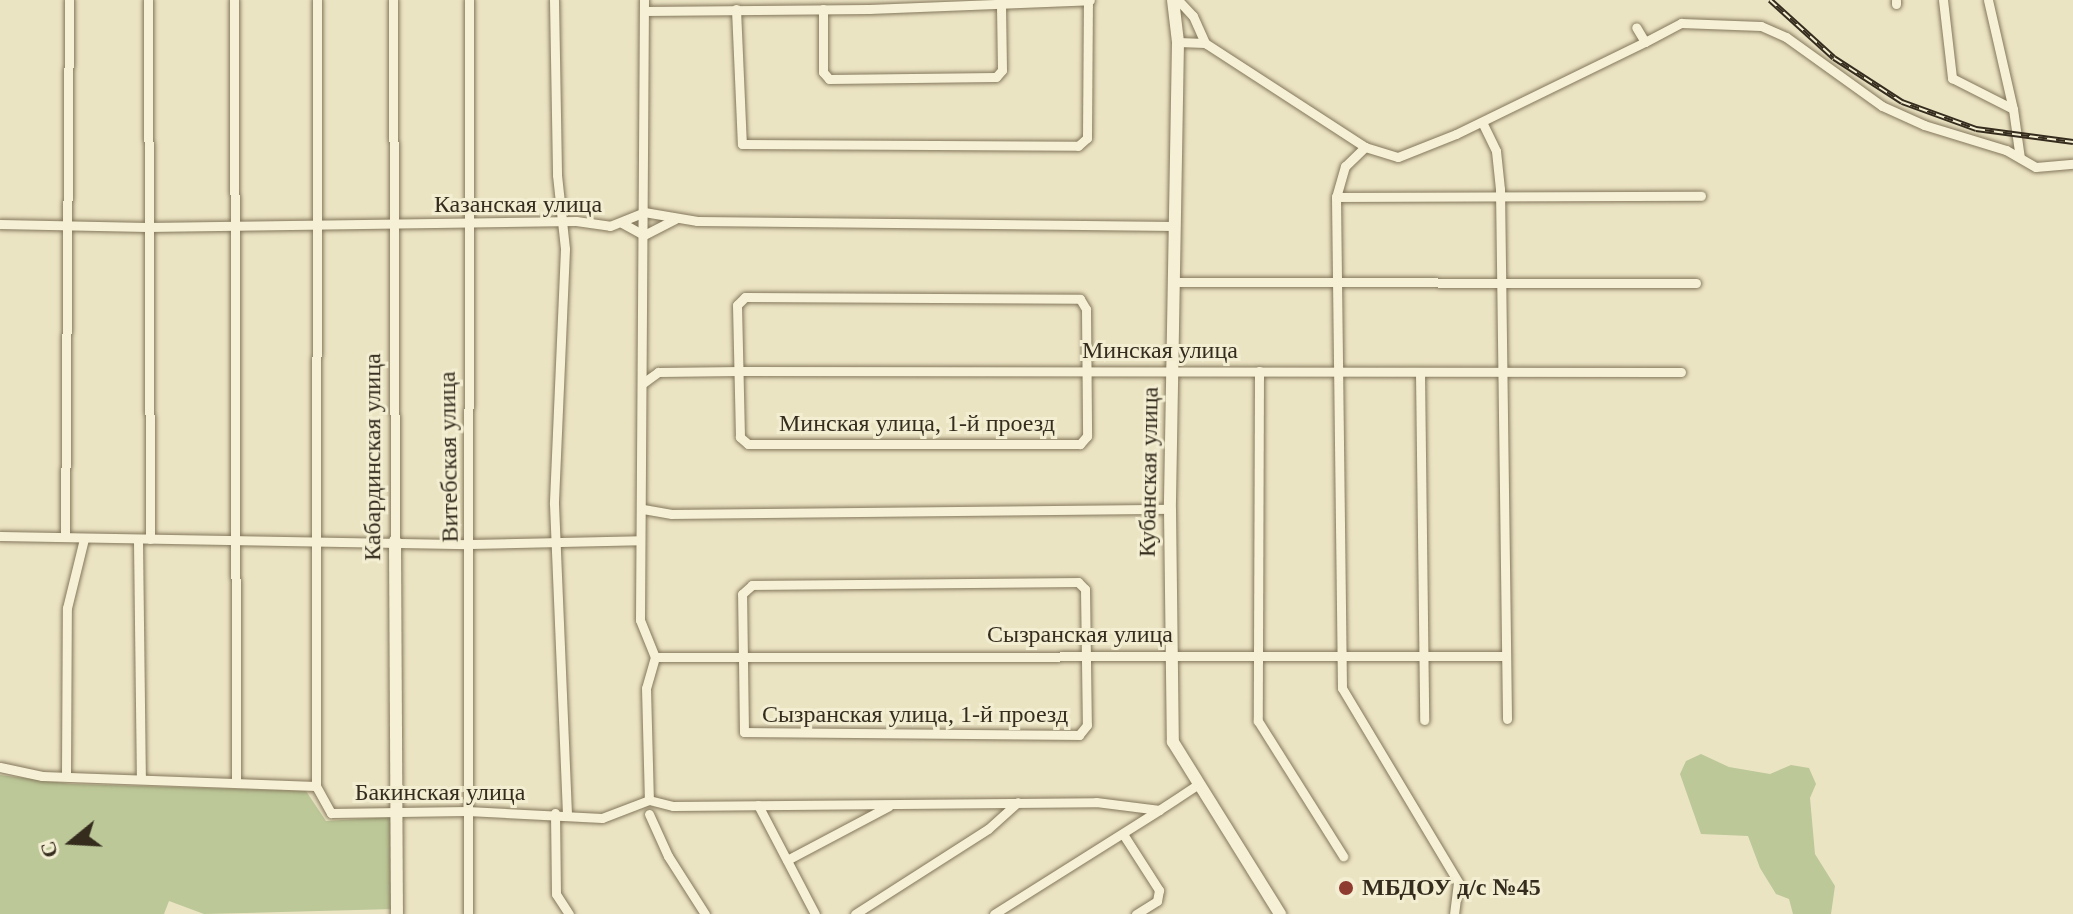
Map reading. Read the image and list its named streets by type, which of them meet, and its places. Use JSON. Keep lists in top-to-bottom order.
{
  "streets": {
    "street": [
      "Казанская улица",
      "Минская улица",
      "Минская улица, 1-й проезд",
      "Кабардинская улица",
      "Витебская улица",
      "Кубанская улица",
      "Сызранская улица",
      "Сызранская улица, 1-й проезд",
      "Бакинская улица"
    ]
  },
  "crossings": [
    ["Казанская улица", "Кабардинская улица"],
    ["Казанская улица", "Витебская улица"],
    ["Минская улица", "Минская улица, 1-й проезд"],
    ["Минская улица", "Кубанская улица"],
    ["Кабардинская улица", "Бакинская улица"],
    ["Витебская улица", "Бакинская улица"],
    ["Кубанская улица", "Сызранская улица"],
    ["Сызранская улица", "Сызранская улица, 1-й проезд"]
  ],
  "places": ["МБДОУ д/с №45"],
  "north": "left"
}
